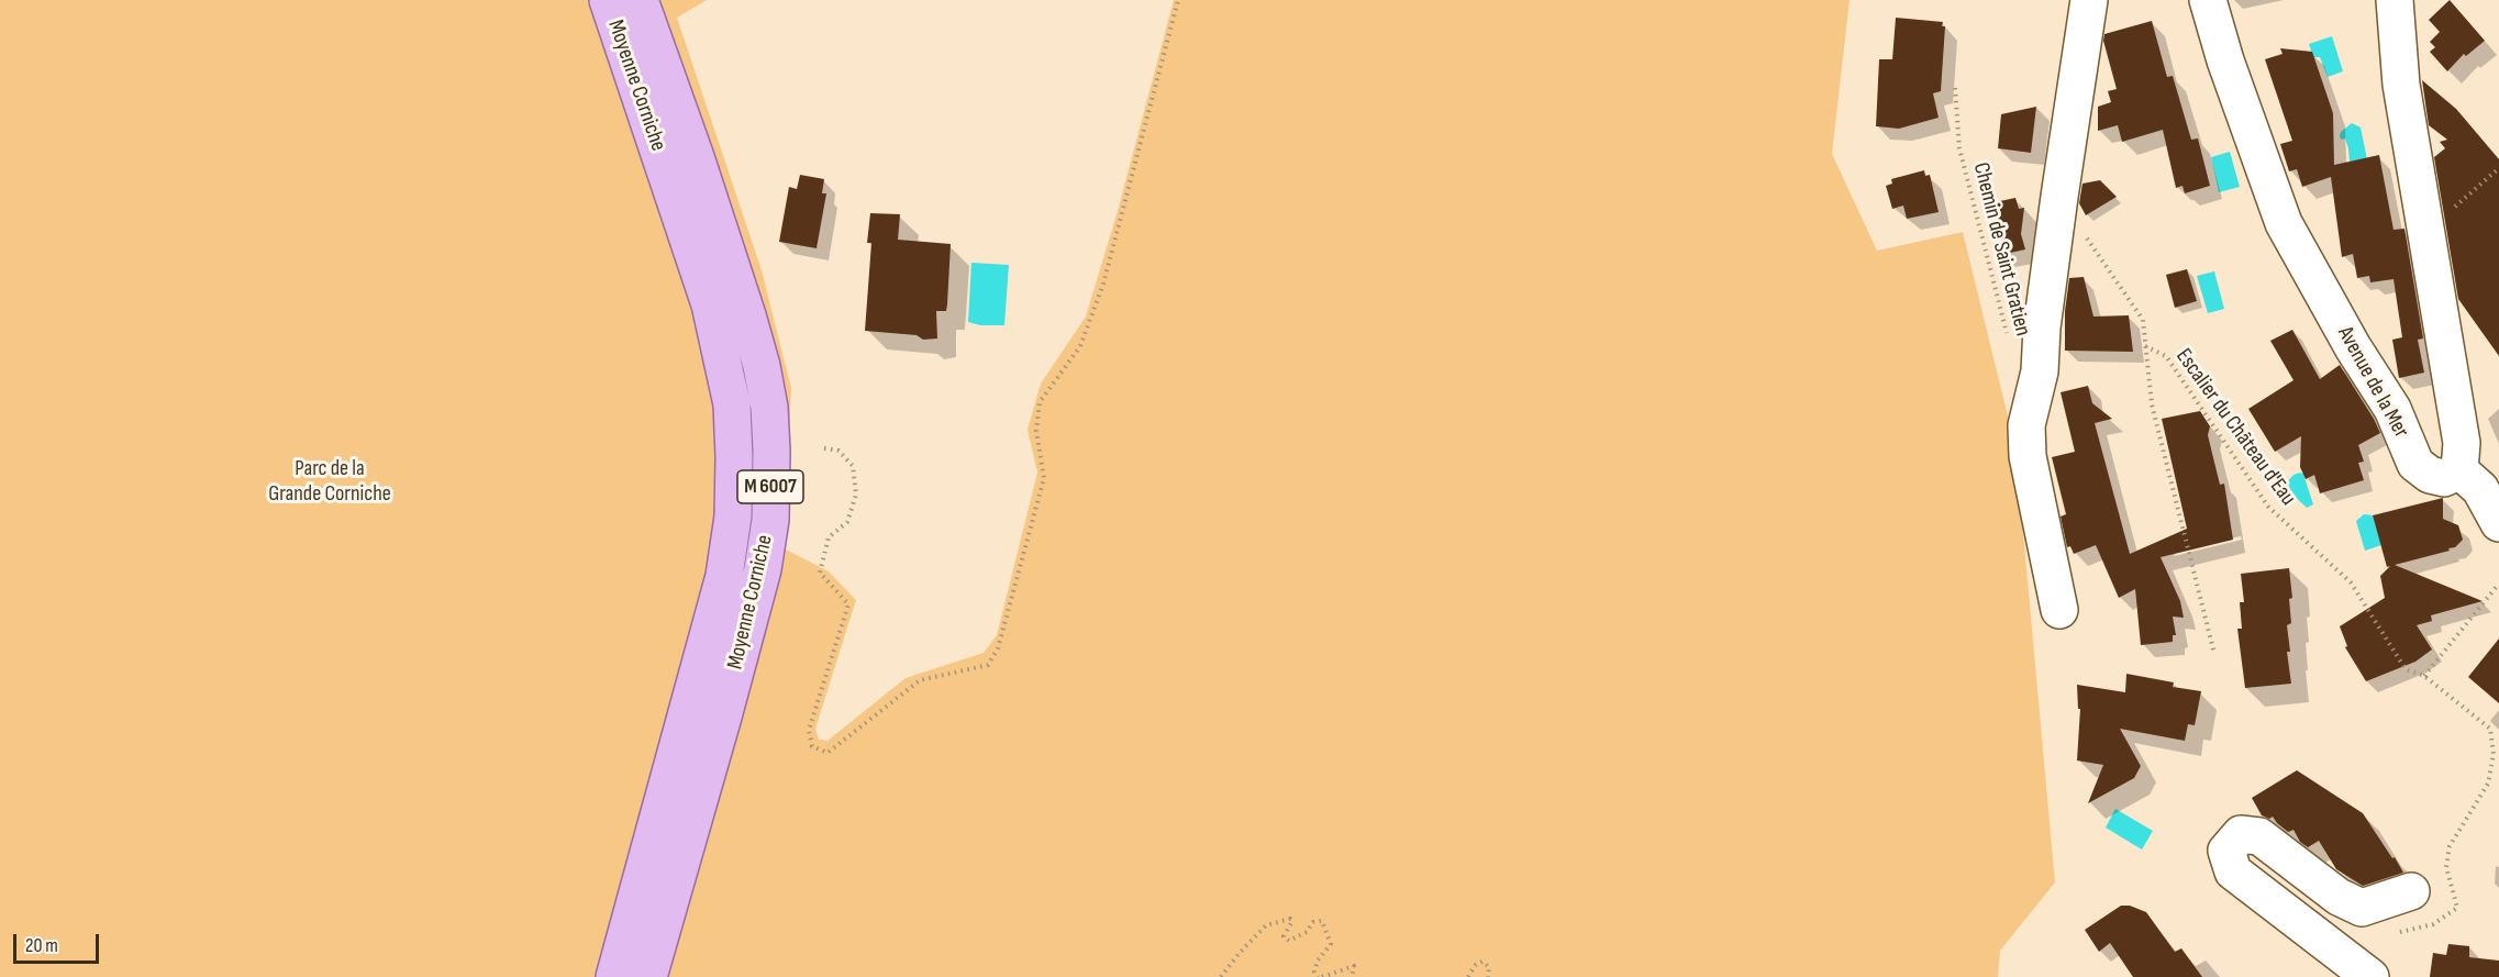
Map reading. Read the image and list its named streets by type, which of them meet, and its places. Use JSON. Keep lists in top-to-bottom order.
{
  "streets": {
    "main road": ["Moyenne Corniche", "M 6007"],
    "street": ["Avenue de la Mer"],
    "path": ["Chemin de Saint Gratien", "Escalier du Château d'Eau"]
  },
  "parks": ["Parc de la Grande Corniche"],
  "scale_bar": "20 m"
}
